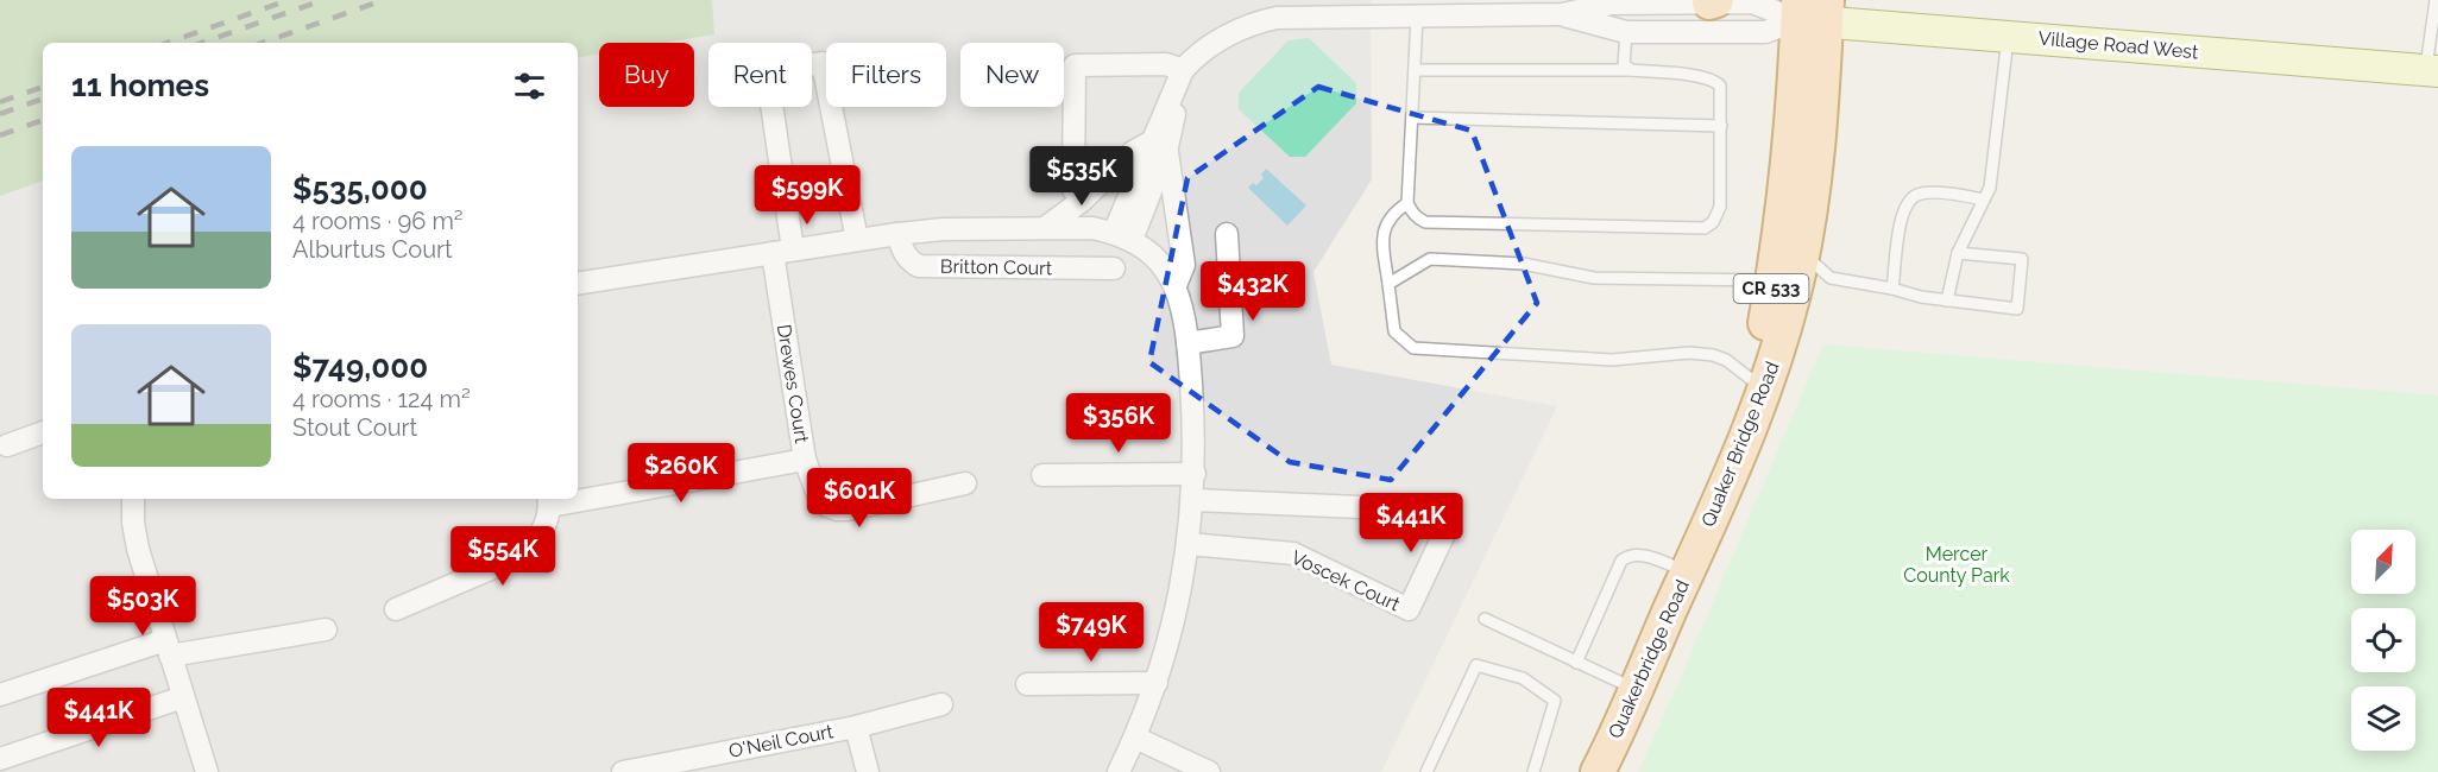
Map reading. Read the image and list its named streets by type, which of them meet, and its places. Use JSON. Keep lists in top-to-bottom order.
{
  "streets": {
    "main road": [
      "Village Road West",
      "CR 533",
      "Quaker Bridge Road",
      "Quakerbridge Road"
    ],
    "street": [
      "Britton Court",
      "Drewes Court",
      "Voscek Court",
      "O'Neil Court"
    ]
  },
  "crossings": [
    ["Village Road West", "Quaker Bridge Road"],
    ["Quaker Bridge Road", "Quakerbridge Road"]
  ],
  "parks": ["Mercer County Park"],
  "north": "top right",
  "page": {
    "chip": [
      "Buy",
      "Rent",
      "Filters",
      "New"
    ],
    "heading": "11 homes",
    "list": [
      {
        "name": "$535,000",
        "note": "4 rooms · 96 m² · Alburtus Court"
      },
      {
        "name": "$749,000",
        "note": "4 rooms · 124 m² · Stout Court"
      }
    ],
    "price": [
      "$535K",
      "$599K",
      "$432K",
      "$356K",
      "$260K",
      "$601K",
      "$441K",
      "$554K",
      "$503K",
      "$749K",
      "$441K"
    ]
  }
}
